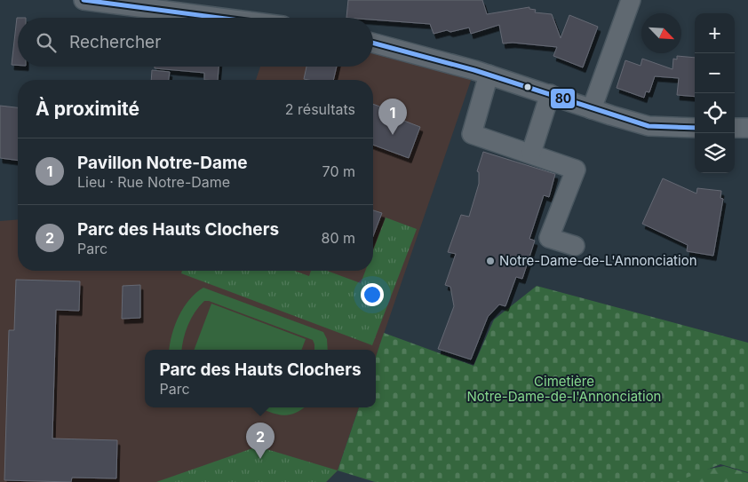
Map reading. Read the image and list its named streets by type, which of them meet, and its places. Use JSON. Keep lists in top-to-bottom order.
{
  "parks": ["Cimetière Notre-Dame-de-l'Annonciation"],
  "places": ["Notre-Dame-de-L'Annonciation"],
  "lines": ["transit line 80"],
  "north": "bottom right",
  "page": {
    "map_buttons": ["+", "−"],
    "search": "Rechercher",
    "heading": ["À proximité", "2 résultats"],
    "pins": ["1", "2"],
    "list": [
      {
        "mark": "1",
        "name": "Pavillon Notre-Dame",
        "note": "Lieu · Rue Notre-Dame",
        "value": "70 m"
      },
      {
        "mark": "2",
        "name": "Parc des Hauts Clochers",
        "note": "Parc",
        "value": "80 m"
      }
    ],
    "popup": ["Parc des Hauts Clochers", "Parc"]
  }
}
